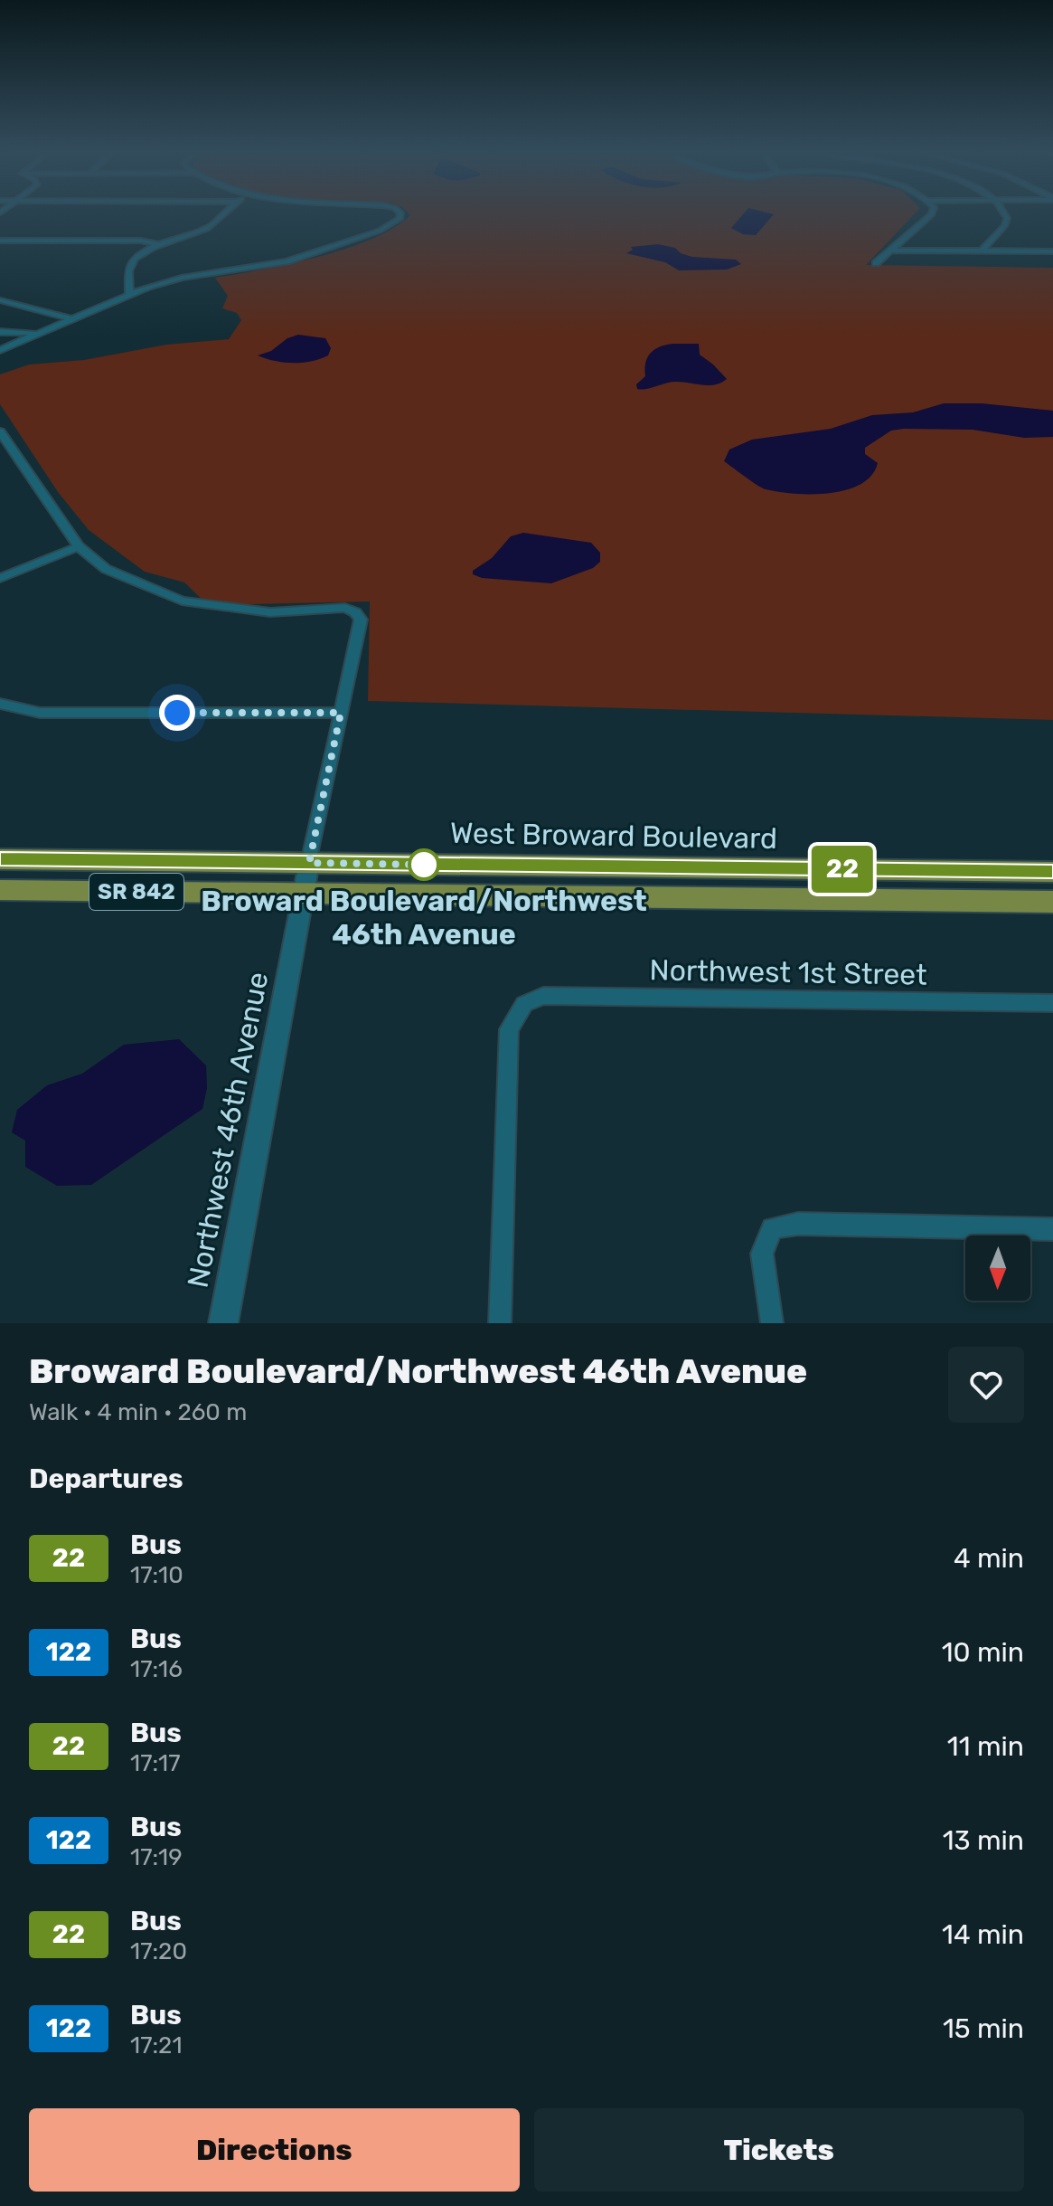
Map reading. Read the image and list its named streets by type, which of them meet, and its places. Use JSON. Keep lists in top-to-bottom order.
{
  "streets": {
    "main road": ["West Broward Boulevard", "SR 842"],
    "street": ["Northwest 1st Street", "Northwest 46th Avenue"]
  },
  "crossings": [
    ["West Broward Boulevard", "Northwest 46th Avenue"],
    ["SR 842", "Northwest 46th Avenue"]
  ],
  "places": ["Broward Boulevard/Northwest 46th Avenue"],
  "lines": ["bus line 22"],
  "north": "bottom",
  "page": {
    "on_map": "22",
    "heading": [
      ["Broward Boulevard/Northwest 46th Avenue", "Walk · 4 min · 260 m"],
      "Departures"
    ],
    "list": [
      {
        "mark": "22",
        "name": "Bus",
        "note": "17:10",
        "value": "4 min"
      },
      {
        "mark": "122",
        "name": "Bus",
        "note": "17:16",
        "value": "10 min"
      },
      {
        "mark": "22",
        "name": "Bus",
        "note": "17:17",
        "value": "11 min"
      },
      {
        "mark": "122",
        "name": "Bus",
        "note": "17:19",
        "value": "13 min"
      },
      {
        "mark": "22",
        "name": "Bus",
        "note": "17:20",
        "value": "14 min"
      },
      {
        "mark": "122",
        "name": "Bus",
        "note": "17:21",
        "value": "15 min"
      }
    ],
    "buttons": ["Directions", "Tickets"]
  }
}
